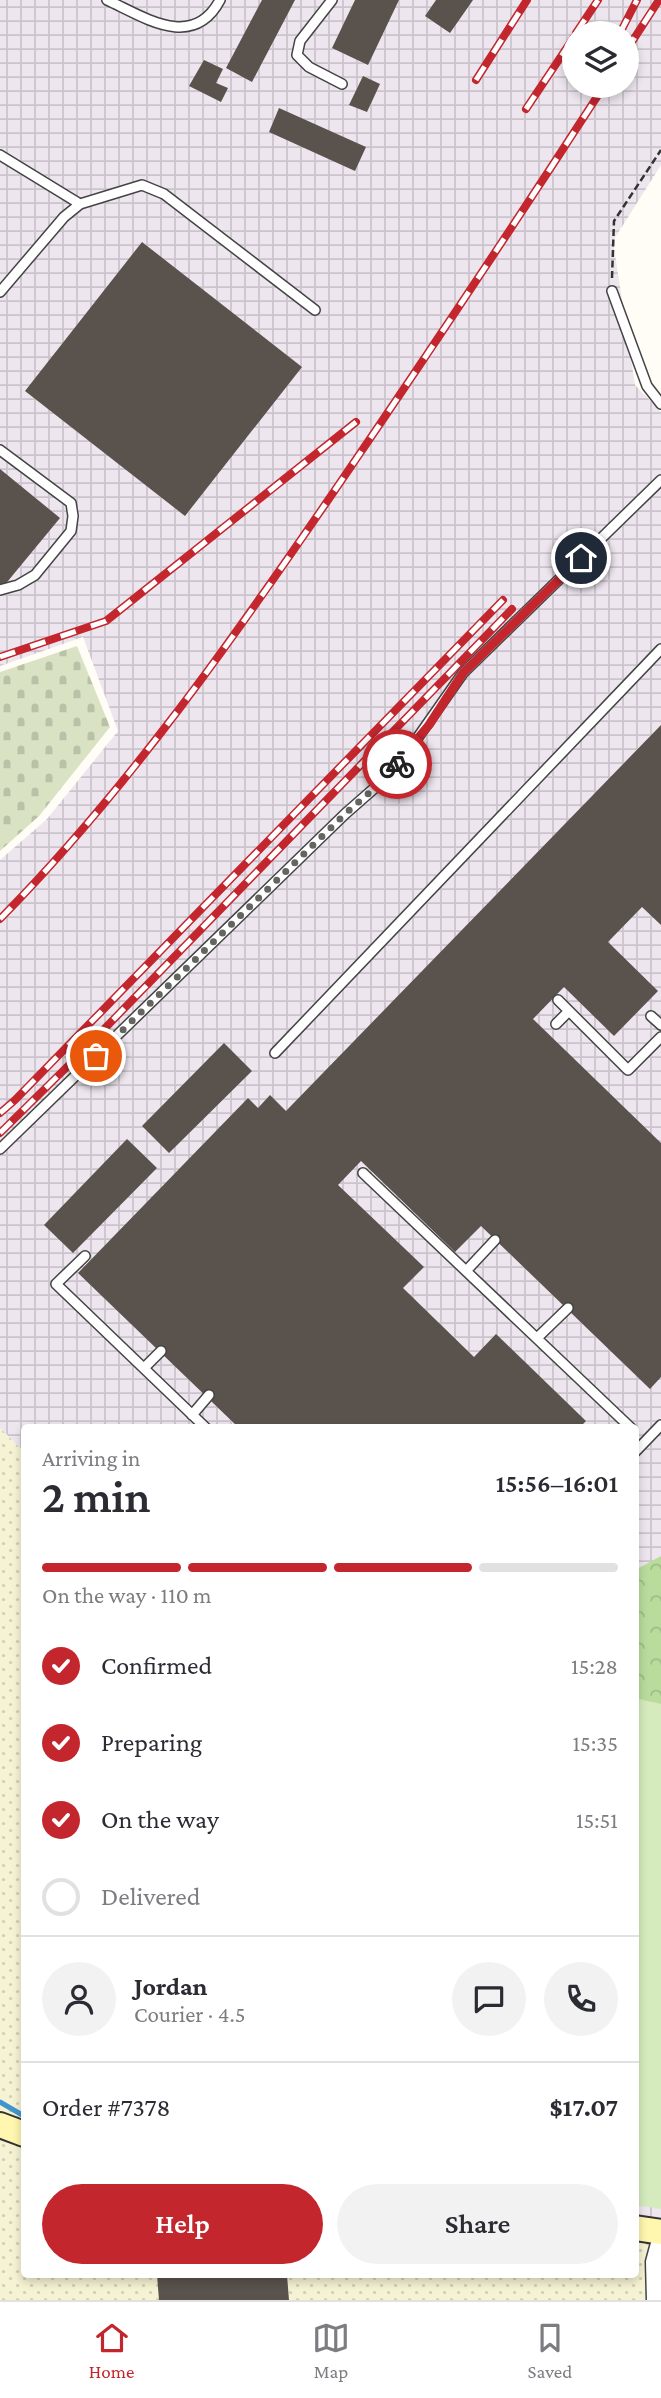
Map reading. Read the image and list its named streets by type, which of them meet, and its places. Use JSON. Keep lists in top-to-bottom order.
{
  "page": {
    "heading": ["2 min", "Arriving in", "15:56–16:01"],
    "panel": [
      "Jordan",
      "Courier · 4.5",
      "Order #7378",
      "$17.07"
    ],
    "bar": "On the way · 110 m",
    "list": [
      ["Confirmed", "15:28"],
      ["Preparing", "15:35"],
      ["On the way", "15:51"],
      "Delivered"
    ],
    "buttons": ["Help", "Share"],
    "tabs": ["Home", "Map", "Saved"]
  }
}
